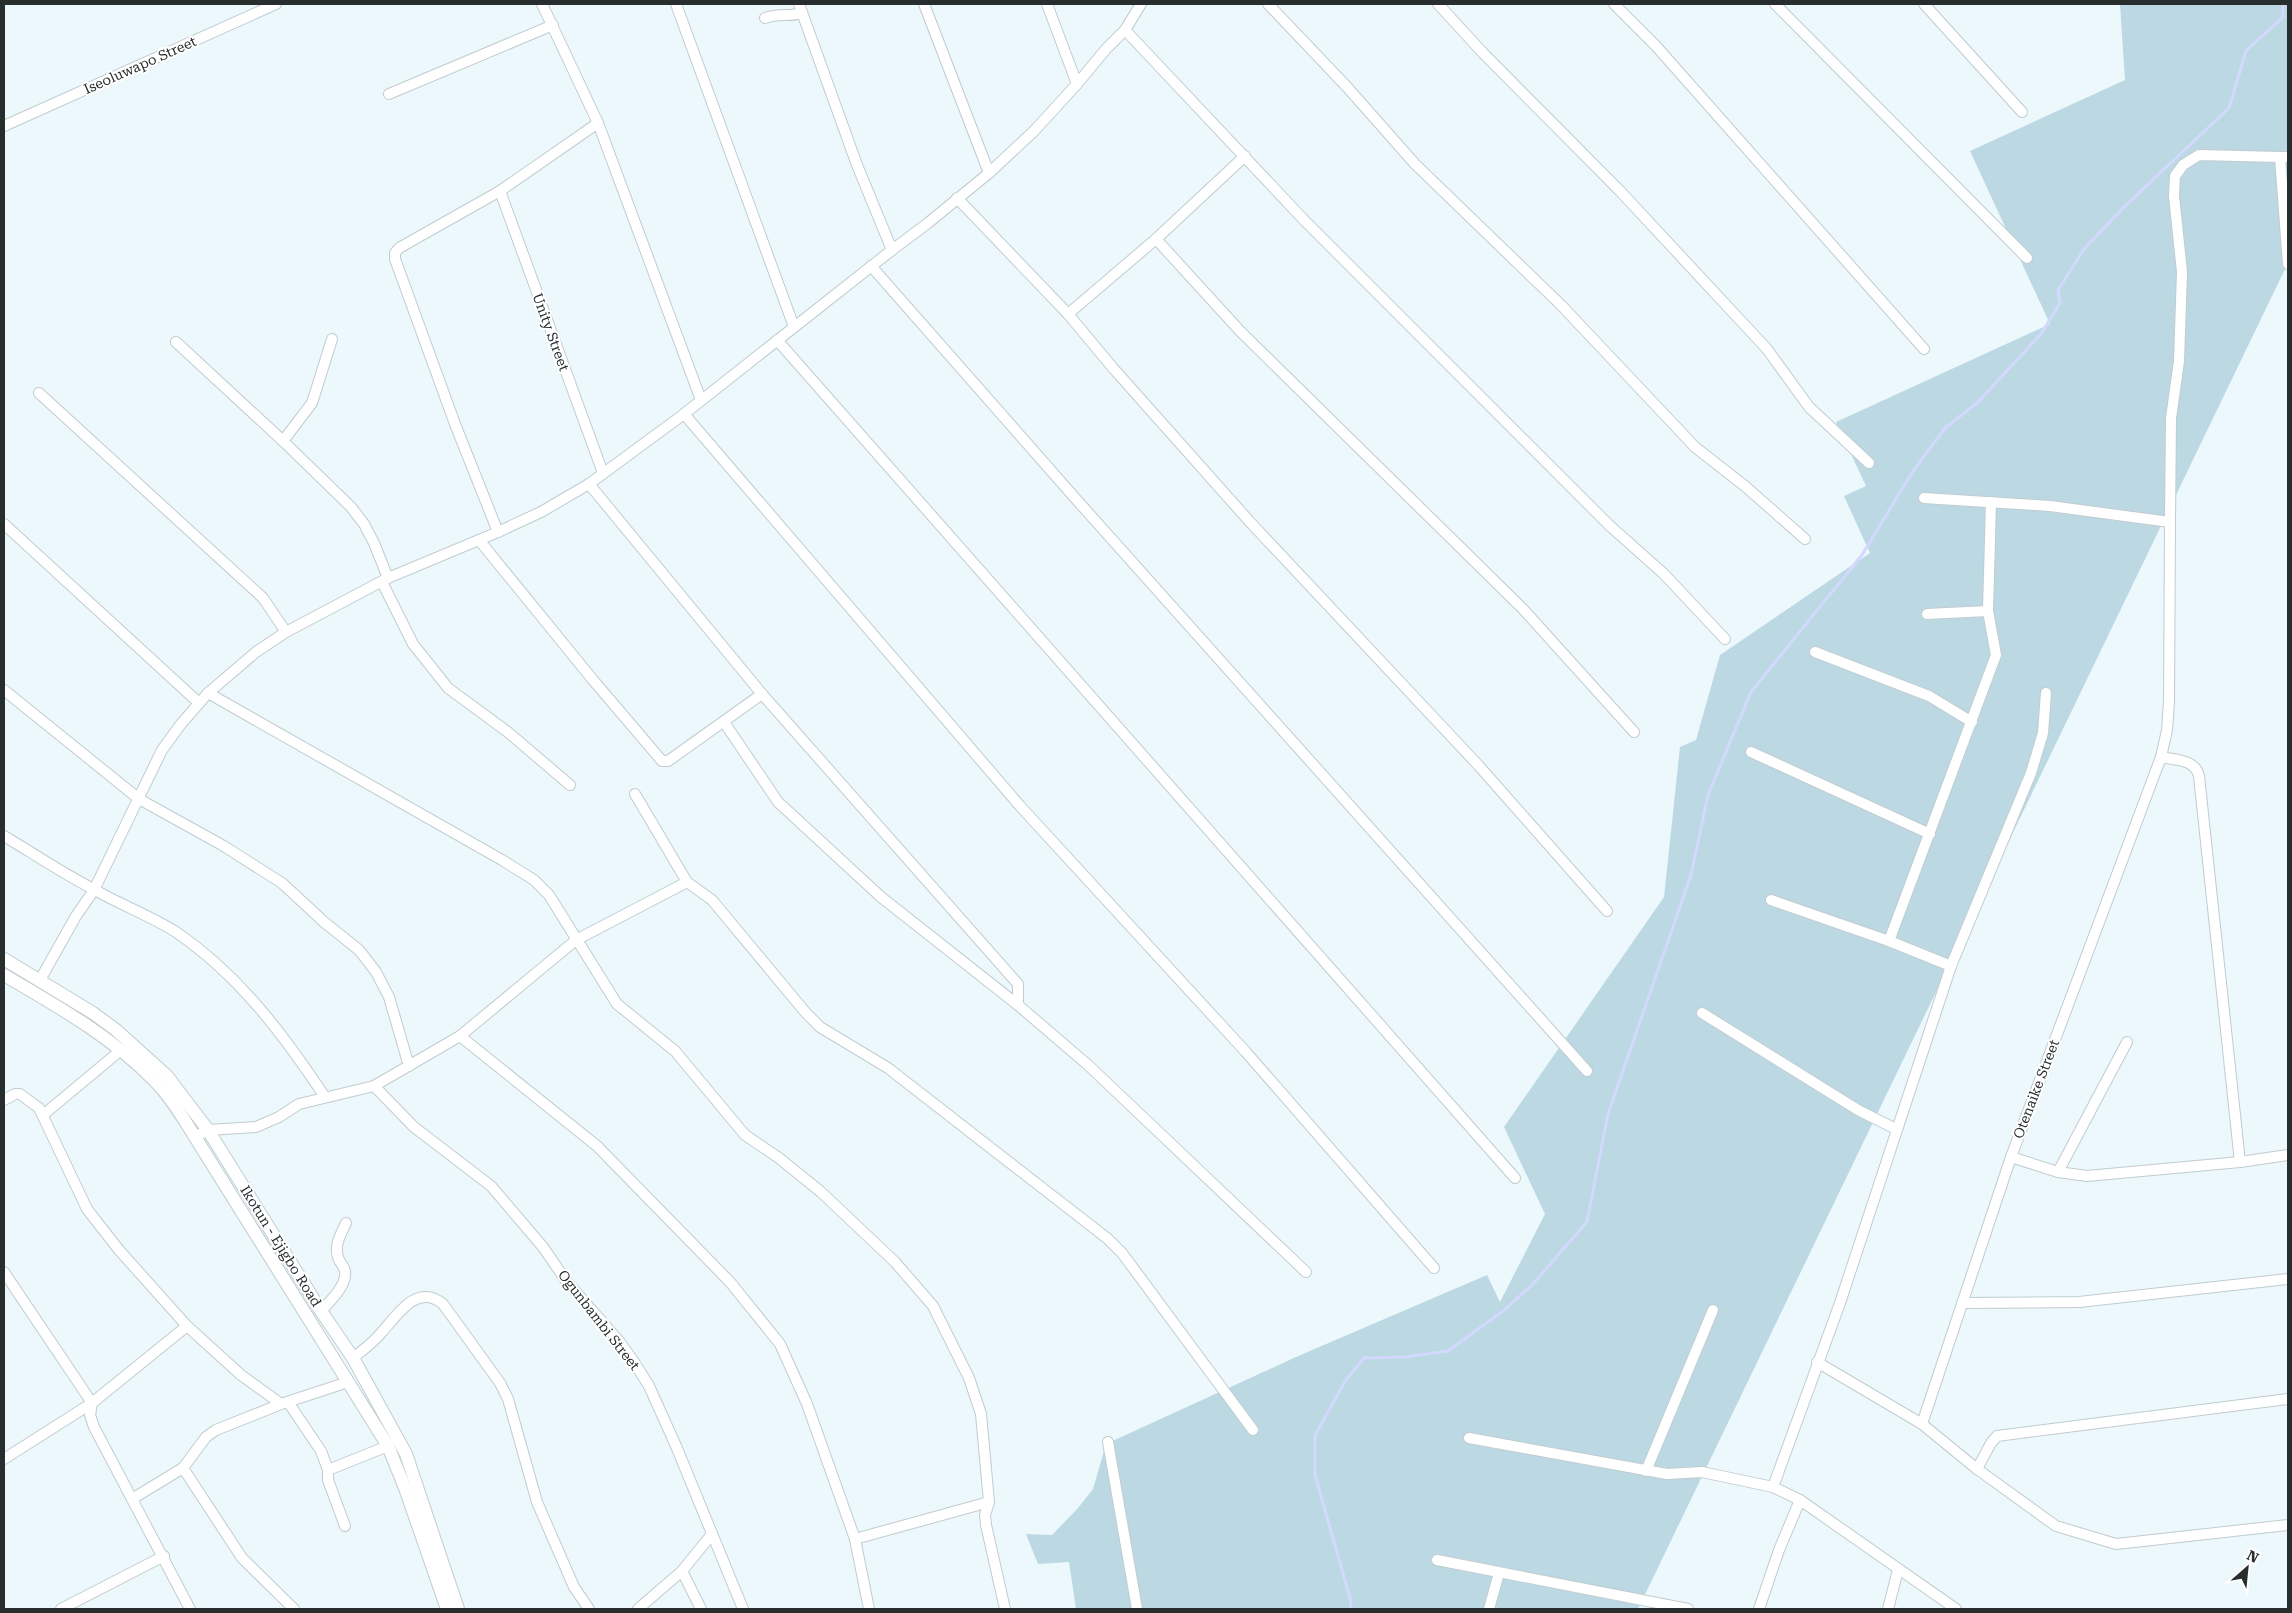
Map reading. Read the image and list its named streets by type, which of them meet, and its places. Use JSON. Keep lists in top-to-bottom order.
{
  "streets": {
    "main road": ["Ikotun - Ejigbo Road"],
    "street": [
      "Iseoluwapo Street",
      "Unity Street",
      "Otenaike Street",
      "Ogunbambi Street"
    ]
  },
  "north": "top right"
}
